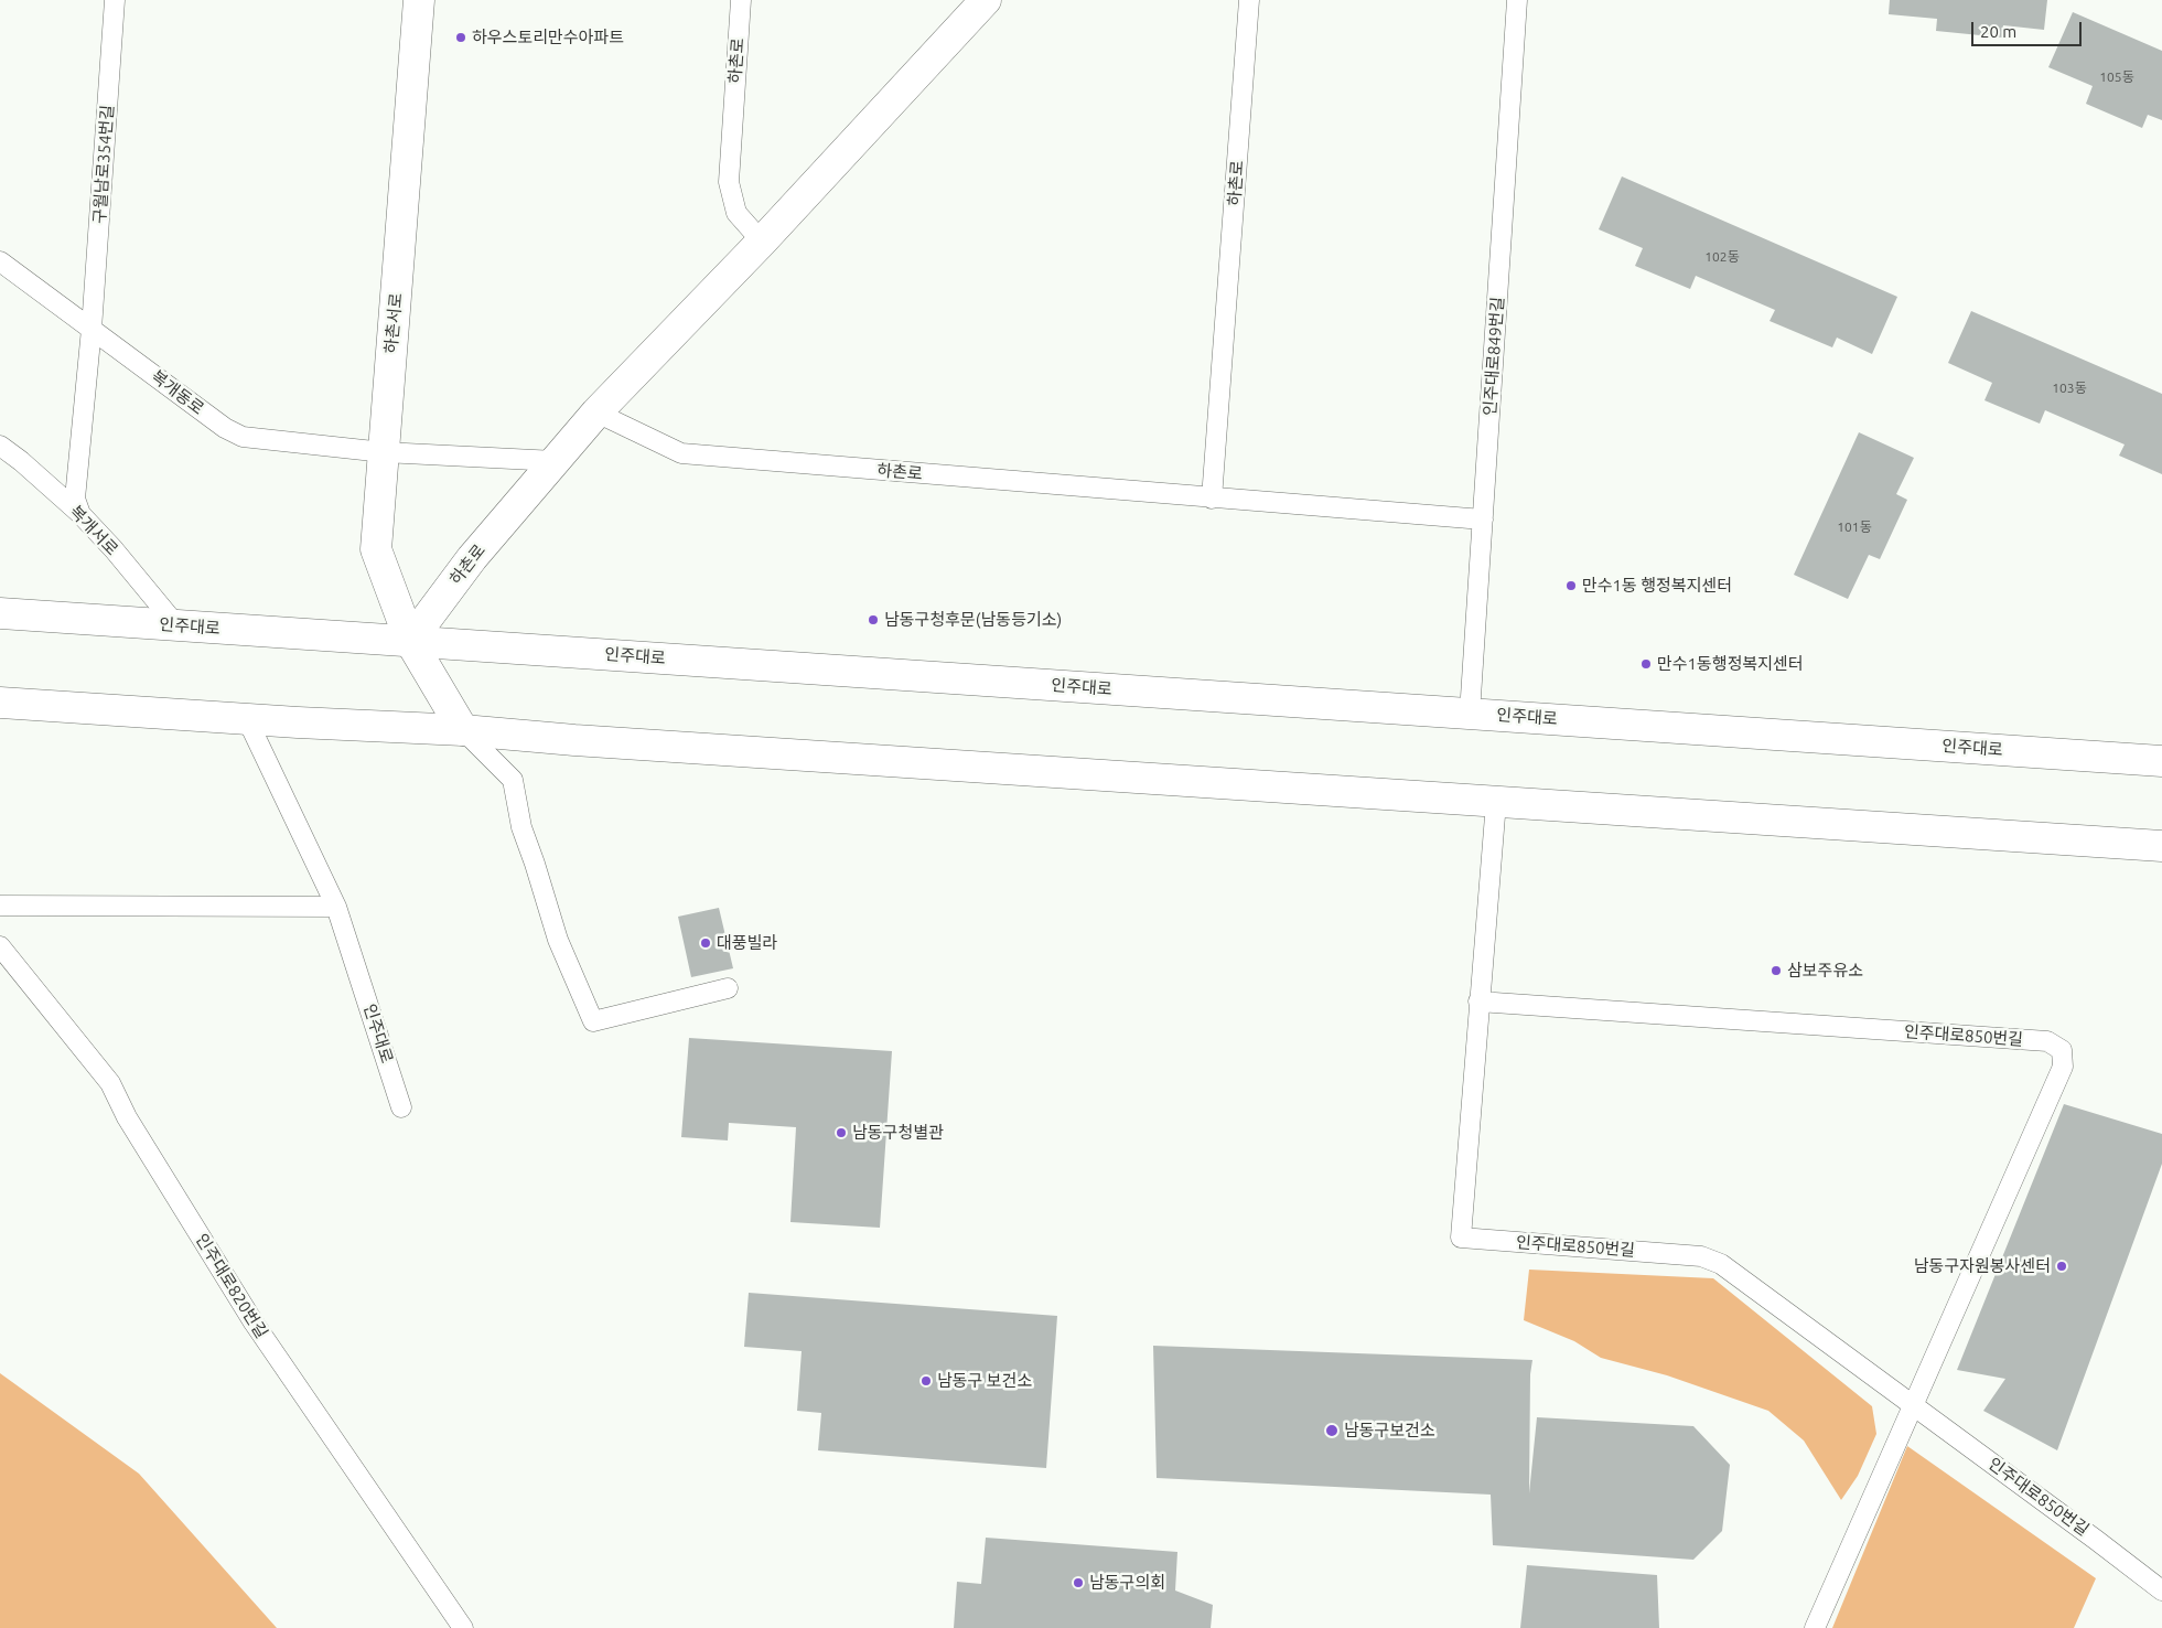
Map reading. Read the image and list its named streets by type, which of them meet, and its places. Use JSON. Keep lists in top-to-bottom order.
{
  "streets": {
    "main road": ["하촌로", "하촌서로", "인주대로"],
    "lane": [
      "구월남로354번길",
      "인주대로849번길",
      "복개동로",
      "복개서로",
      "인주대로850번길",
      "인주대로820번길"
    ]
  },
  "crossings": [
    ["하촌로", "하촌서로"],
    ["하촌로", "인주대로849번길"],
    ["하촌로", "복개동로"],
    ["하촌로", "인주대로"],
    ["구월남로354번길", "복개동로"],
    ["구월남로354번길", "복개서로"],
    ["하촌서로", "복개동로"],
    ["하촌서로", "인주대로"],
    ["인주대로849번길", "인주대로"],
    ["복개서로", "인주대로"]
  ],
  "places": [
    "하우스토리만수아파트",
    "만수1동 행정복지센터",
    "남동구청후문(남동등기소)",
    "만수1동행정복지센터",
    "대풍빌라",
    "삼보주유소",
    "남동구청별관",
    "남동구자원봉사센터",
    "남동구 보건소",
    "남동구보건소",
    "남동구의회"
  ],
  "house_numbers": [
    "105동",
    "102동",
    "103동",
    "101동"
  ],
  "scale_bar": "20 m"
}
